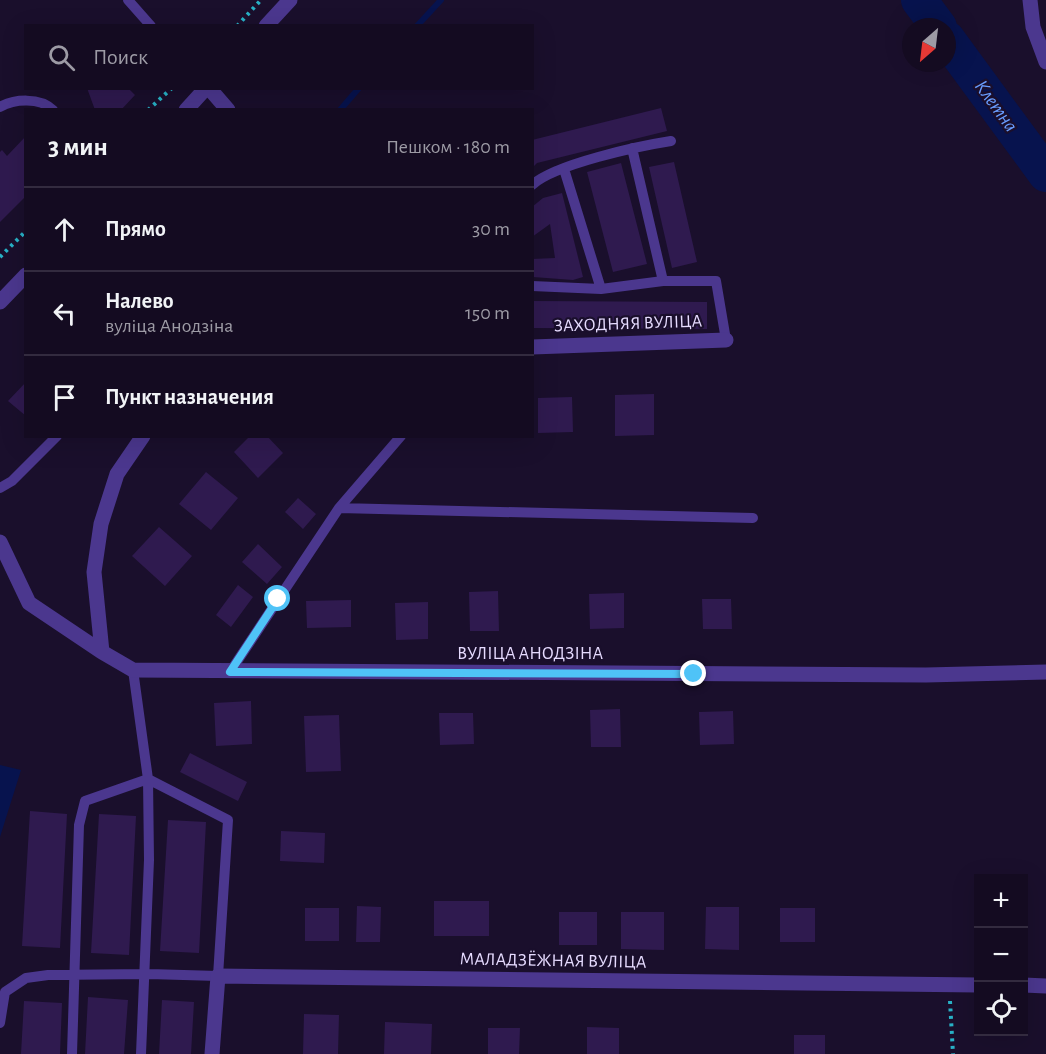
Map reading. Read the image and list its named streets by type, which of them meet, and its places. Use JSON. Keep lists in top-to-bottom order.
{
  "streets": {
    "street": ["ЗАХОДНЯЯ ВУЛІЦА", "ВУЛІЦА АНОДЗІНА", "МАЛАДЗЁЖНАЯ ВУЛІЦА"]
  },
  "water": ["Клетна"],
  "north": "bottom left",
  "page": {
    "search": "Поиск",
    "heading": ["3 мин", "Пешком · 180 m"],
    "list": [
      ["Прямо", "30 m"],
      ["Налево", "вуліца Анодзіна", "150 m"],
      "Пункт назначения"
    ],
    "map_buttons": ["+", "−"]
  }
}
